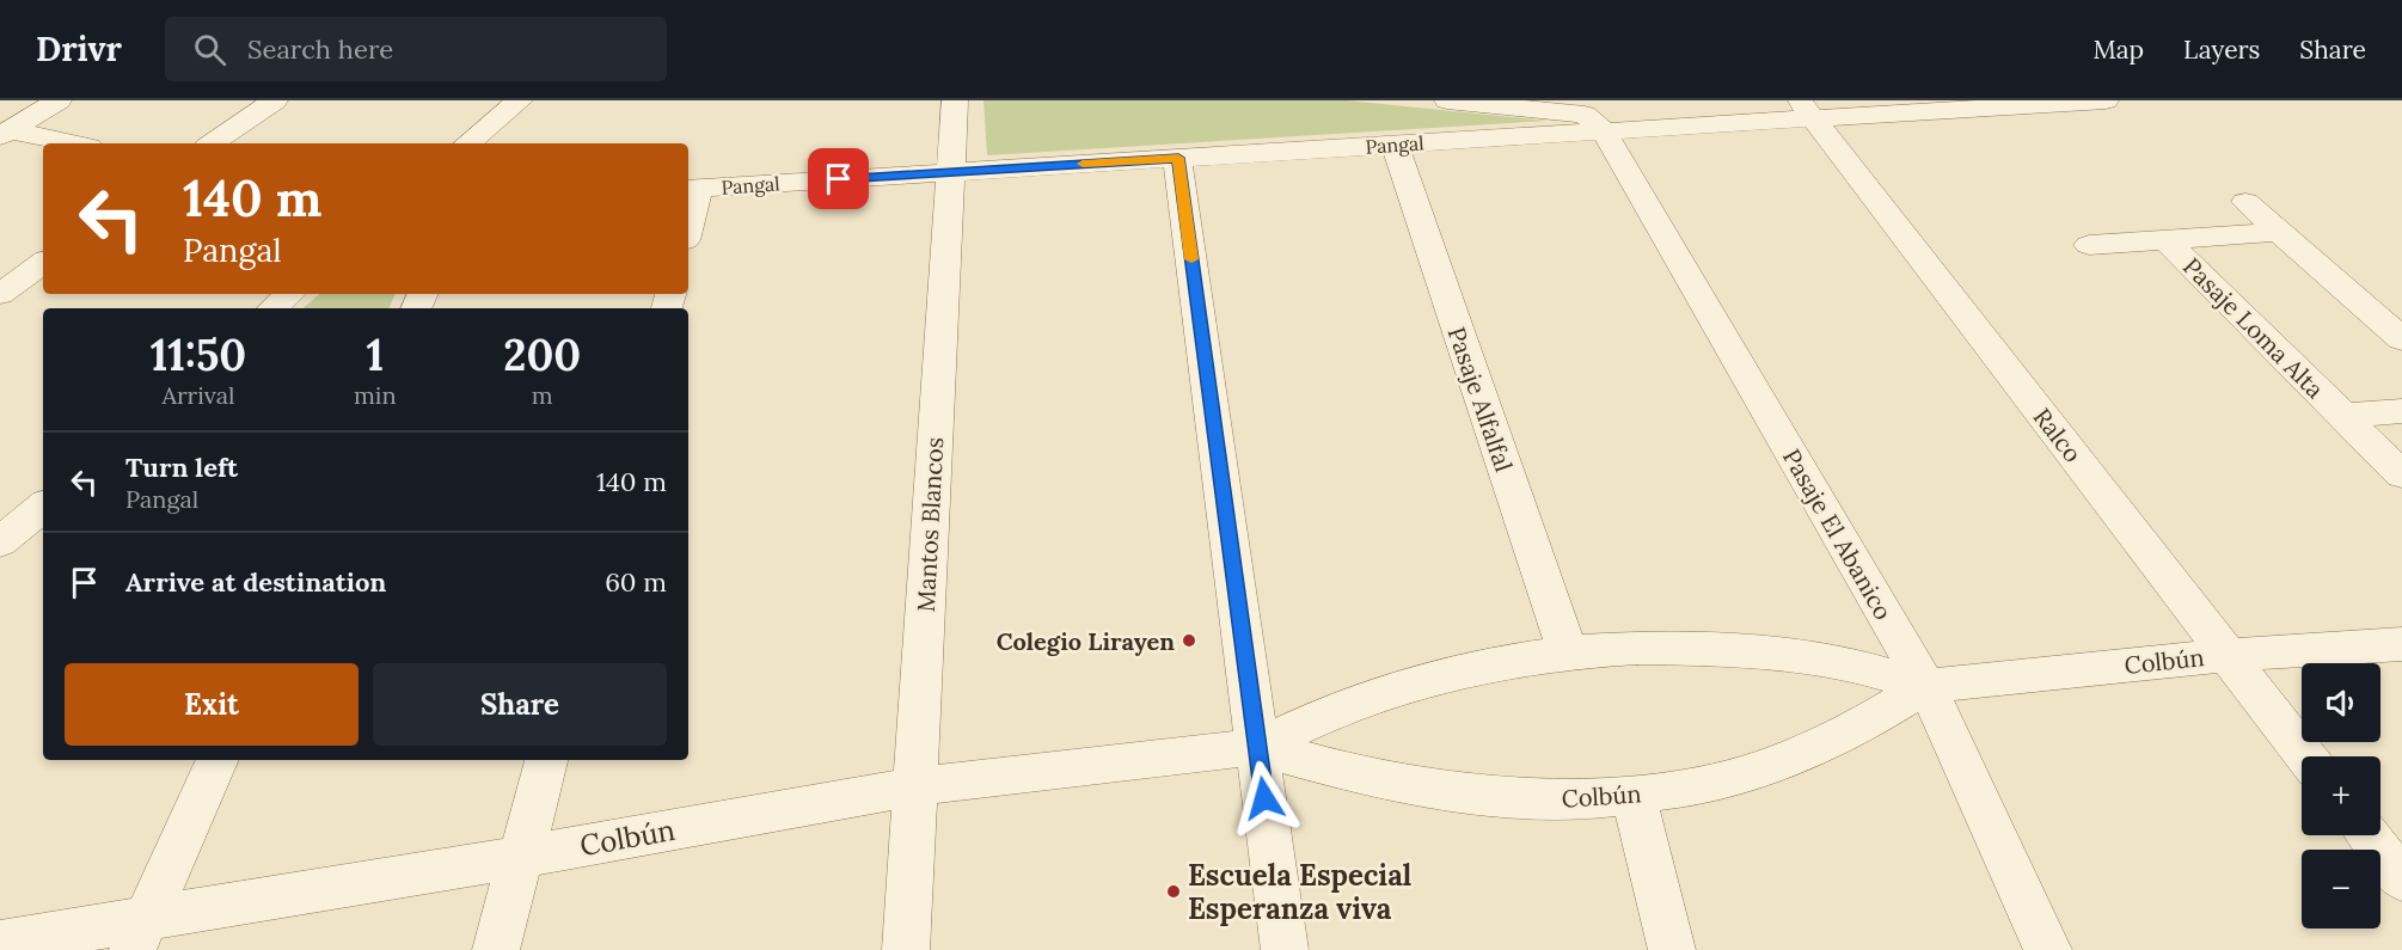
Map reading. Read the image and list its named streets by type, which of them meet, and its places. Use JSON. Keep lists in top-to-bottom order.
{
  "streets": {
    "street": [
      "Pangal",
      "Pasaje Loma Alta",
      "Pasaje Alfalfal",
      "Ralco",
      "Mantos Blancos",
      "Pasaje El Abanico",
      "Colbún"
    ]
  },
  "crossings": [
    ["Pangal", "Pasaje Alfalfal"],
    ["Pangal", "Ralco"],
    ["Pangal", "Mantos Blancos"],
    ["Pangal", "Pasaje El Abanico"],
    ["Pasaje Alfalfal", "Colbún"],
    ["Ralco", "Colbún"],
    ["Mantos Blancos", "Colbún"],
    ["Pasaje El Abanico", "Colbún"]
  ],
  "places": ["Colegio Lirayen", "Escuela Especial Esperanza viva"],
  "page": {
    "header": "Drivr",
    "search": "Search here",
    "nav": ["Map", "Layers", "Share"],
    "turn": ["140 m", "Pangal"],
    "eta": [
      "11:50",
      "Arrival",
      "1",
      "min",
      "200",
      "m"
    ],
    "list": [
      {
        "name": "Turn left",
        "note": "Pangal",
        "value": "140 m"
      },
      {
        "name": "Arrive at destination",
        "value": "60 m"
      }
    ],
    "buttons": ["Exit", "Share"],
    "map_buttons": ["+", "−"]
  }
}
